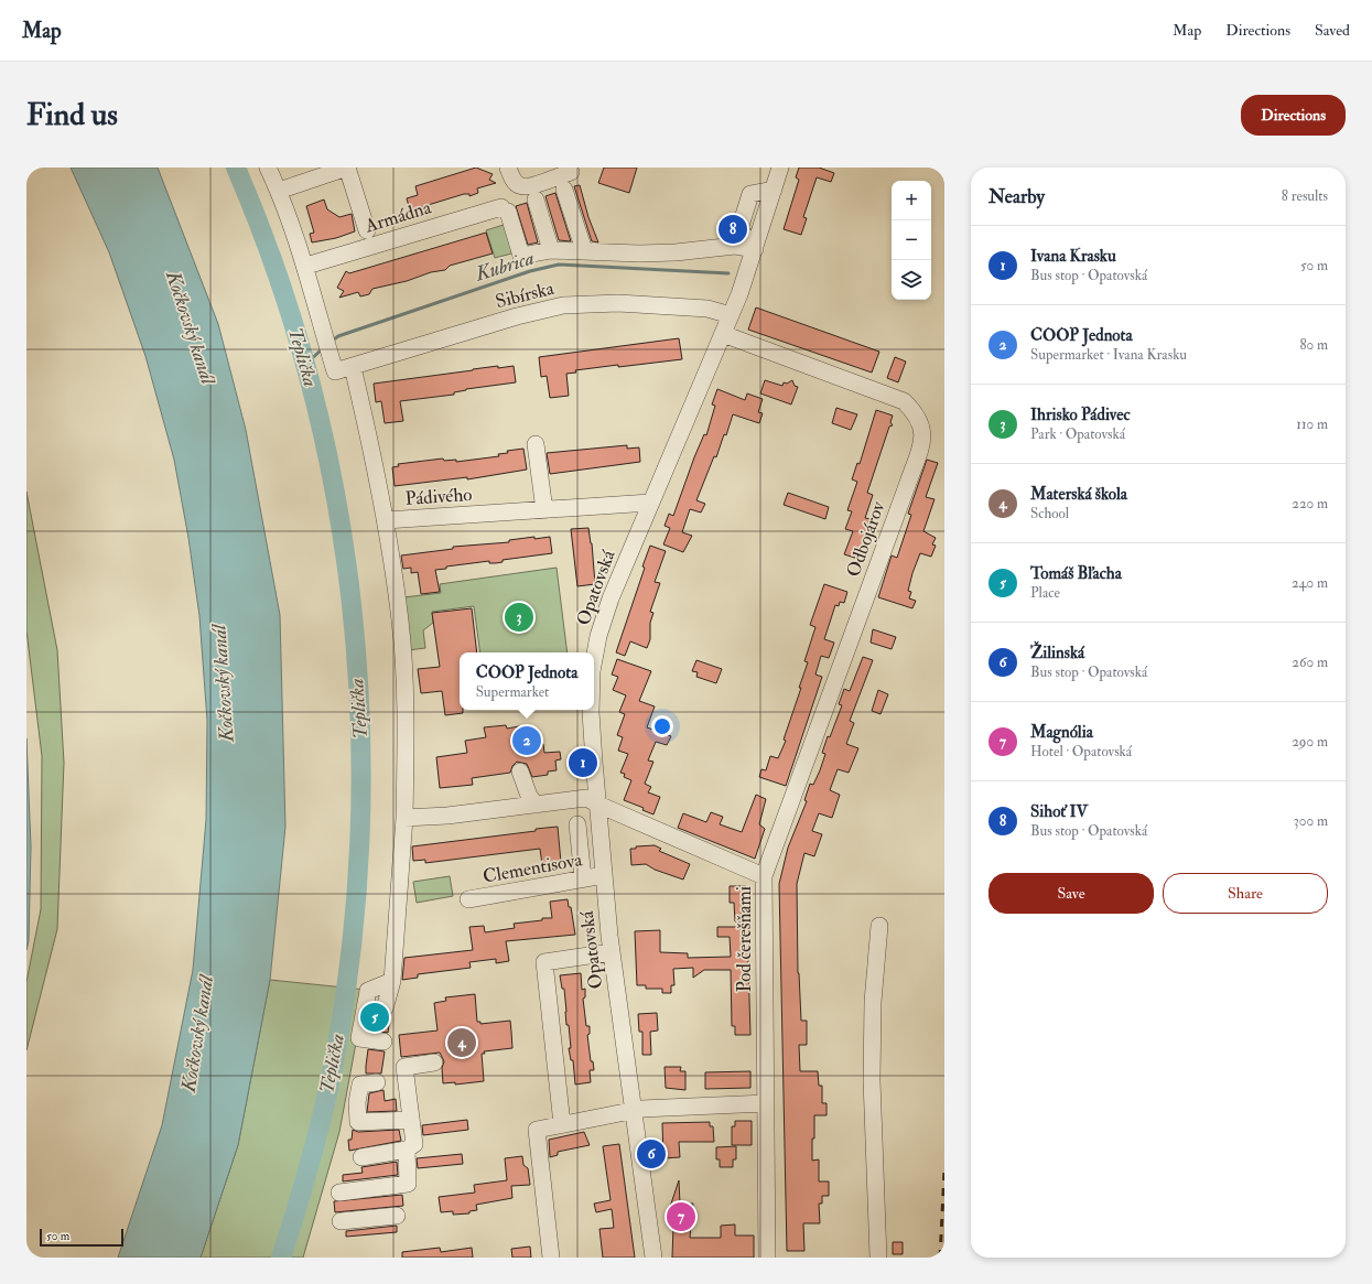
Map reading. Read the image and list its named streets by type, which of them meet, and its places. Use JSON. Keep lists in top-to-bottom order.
{
  "streets": {
    "street": [
      "Armádna",
      "Sibírska",
      "Pádivého",
      "Odbojárov",
      "Opatovská",
      "Clementisova",
      "Pod čerešňami"
    ]
  },
  "crossings": [
    ["Armádna", "Sibírska"],
    ["Sibírska", "Pádivého"],
    ["Sibírska", "Opatovská"],
    ["Pádivého", "Opatovská"],
    ["Odbojárov", "Opatovská"],
    ["Odbojárov", "Pod čerešňami"],
    ["Opatovská", "Clementisova"],
    ["Opatovská", "Pod čerešňami"]
  ],
  "water": ["Kubrica", "Kočkovský kanál", "Teplička"],
  "scale_bar": "50 m",
  "page": {
    "header": "Map",
    "nav": ["Map", "Directions", "Saved"],
    "buttons": [
      "Directions",
      ["Save", "Share"]
    ],
    "title": "Find us",
    "heading": ["Nearby", "8 results"],
    "map_buttons": ["+", "−"],
    "pins": [
      "8",
      "3",
      "2",
      "1",
      "5",
      "4",
      "6",
      "7"
    ],
    "list": [
      {
        "mark": "1",
        "name": "Ivana Krasku",
        "note": "Bus stop · Opatovská",
        "value": "50 m"
      },
      {
        "mark": "2",
        "name": "COOP Jednota",
        "note": "Supermarket · Ivana Krasku",
        "value": "80 m"
      },
      {
        "mark": "3",
        "name": "Ihrisko Pádivec",
        "note": "Park · Opatovská",
        "value": "110 m"
      },
      {
        "mark": "4",
        "name": "Materská škola",
        "note": "School",
        "value": "220 m"
      },
      {
        "mark": "5",
        "name": "Tomáš Bľacha",
        "note": "Place",
        "value": "240 m"
      },
      {
        "mark": "6",
        "name": "Žilinská",
        "note": "Bus stop · Opatovská",
        "value": "260 m"
      },
      {
        "mark": "7",
        "name": "Magnólia",
        "note": "Hotel · Opatovská",
        "value": "290 m"
      },
      {
        "mark": "8",
        "name": "Sihoť IV",
        "note": "Bus stop · Opatovská",
        "value": "300 m"
      }
    ],
    "popup": ["COOP Jednota", "Supermarket"],
    "scale": "50 m"
  }
}
